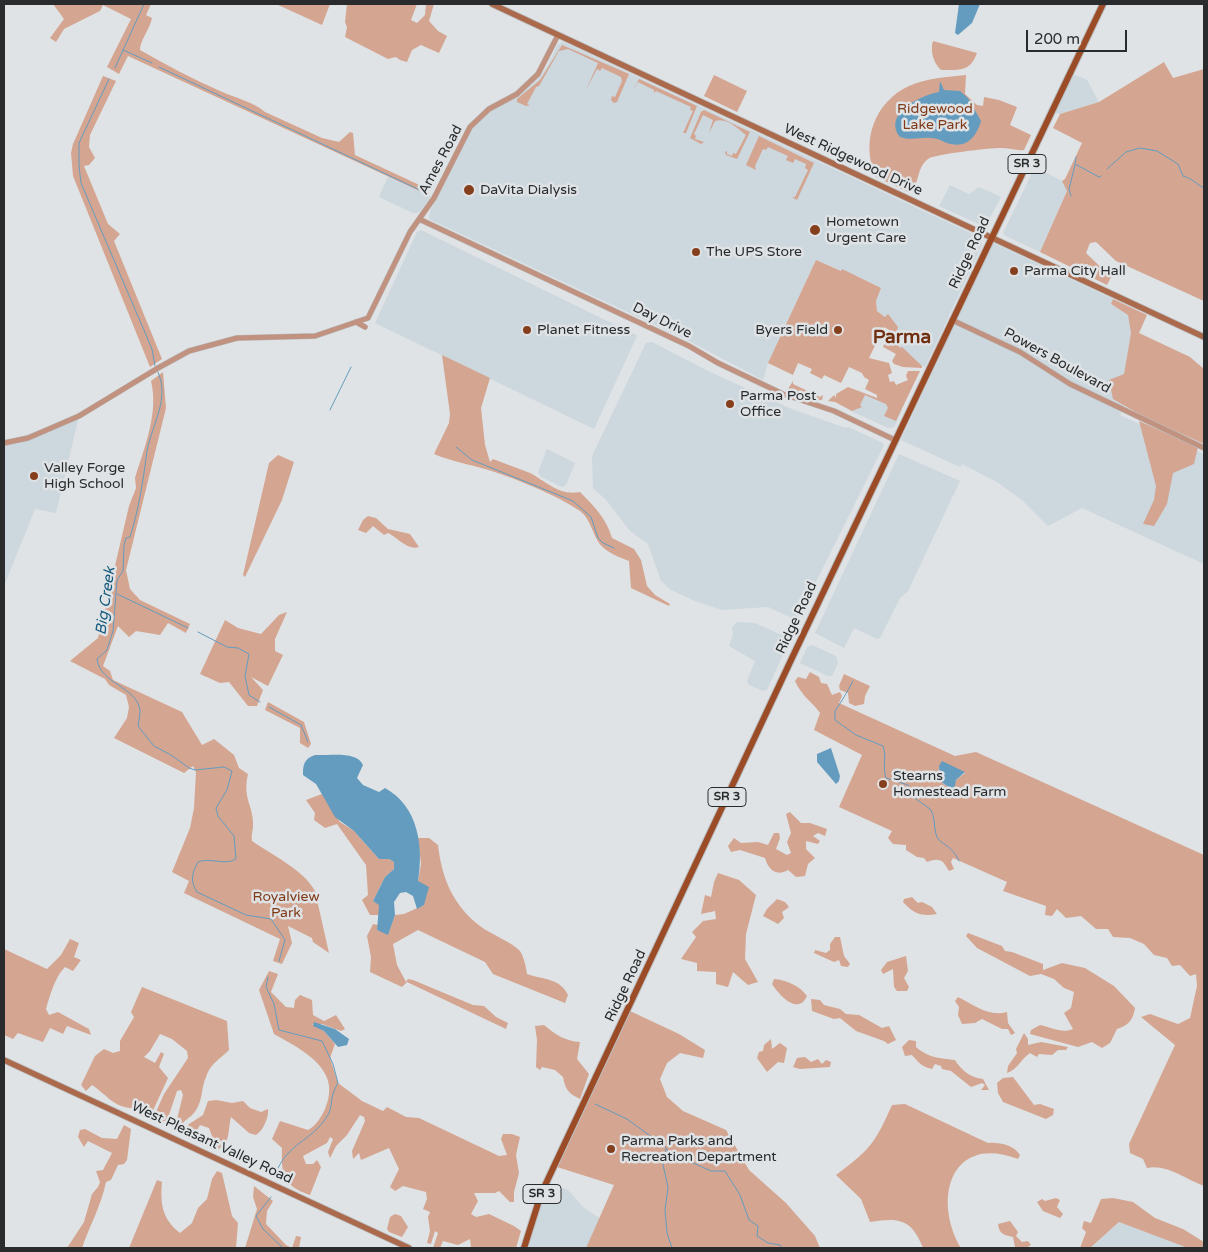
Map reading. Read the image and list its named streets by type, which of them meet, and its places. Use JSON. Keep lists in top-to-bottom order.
{
  "streets": {
    "main road": [
      "West Ridgewood Drive",
      "SR 3",
      "Ridge Road",
      "West Pleasant Valley Road"
    ],
    "street": ["Ames Road", "Day Drive", "Powers Boulevard"]
  },
  "crossings": [
    ["Ames Road", "West Ridgewood Drive"],
    ["Ames Road", "Day Drive"],
    ["West Ridgewood Drive", "Ridge Road"],
    ["Ridge Road", "Day Drive"],
    ["Ridge Road", "Powers Boulevard"]
  ],
  "districts": ["Parma"],
  "water": ["Big Creek"],
  "parks": ["Ridgewood Lake Park", "Royalview Park"],
  "places": [
    "DaVita Dialysis",
    "Hometown Urgent Care",
    "The UPS Store",
    "Parma City Hall",
    "Planet Fitness",
    "Byers Field",
    "Parma Post Office",
    "Valley Forge High School",
    "Stearns Homestead Farm",
    "Parma Parks and Recreation Department"
  ],
  "scale_bar": "200 m"
}
